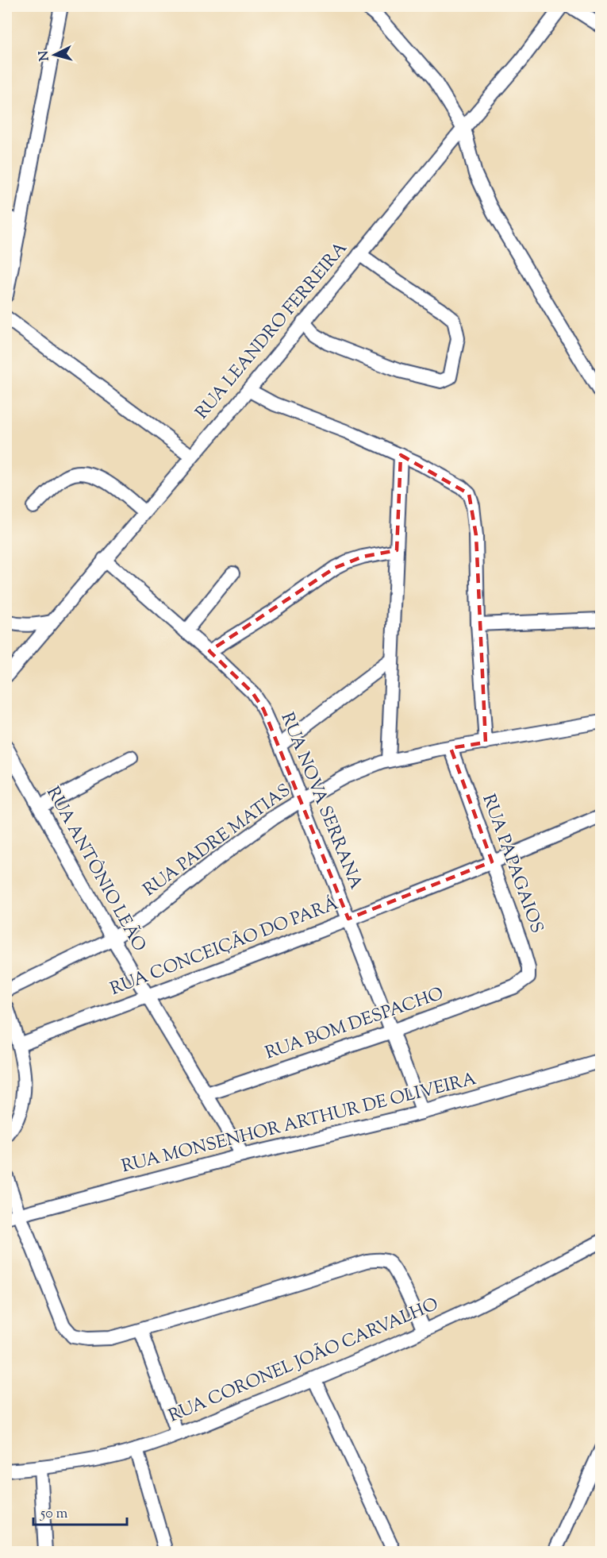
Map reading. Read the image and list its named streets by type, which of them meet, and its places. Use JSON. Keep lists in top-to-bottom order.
{
  "streets": {
    "street": [
      "RUA LEANDRO FERREIRA",
      "RUA NOVA SERRANA",
      "RUA PADRE MATIAS",
      "RUA PAPAGAIOS",
      "RUA ANTÔNIO LEÃO",
      "RUA CONCEIÇÃO DO PARÁ",
      "RUA BOM DESPACHO",
      "RUA MONSENHOR ARTHUR DE OLIVEIRA",
      "RUA CORONEL JOÃO CARVALHO"
    ]
  },
  "crossings": [
    ["RUA LEANDRO FERREIRA", "RUA NOVA SERRANA"],
    ["RUA NOVA SERRANA", "RUA PADRE MATIAS"],
    ["RUA NOVA SERRANA", "RUA CONCEIÇÃO DO PARÁ"],
    ["RUA NOVA SERRANA", "RUA BOM DESPACHO"],
    ["RUA NOVA SERRANA", "RUA MONSENHOR ARTHUR DE OLIVEIRA"],
    ["RUA PADRE MATIAS", "RUA PAPAGAIOS"],
    ["RUA PADRE MATIAS", "RUA ANTÔNIO LEÃO"],
    ["RUA PAPAGAIOS", "RUA CONCEIÇÃO DO PARÁ"],
    ["RUA PAPAGAIOS", "RUA BOM DESPACHO"],
    ["RUA ANTÔNIO LEÃO", "RUA CONCEIÇÃO DO PARÁ"],
    ["RUA ANTÔNIO LEÃO", "RUA BOM DESPACHO"],
    ["RUA ANTÔNIO LEÃO", "RUA MONSENHOR ARTHUR DE OLIVEIRA"]
  ],
  "scale_bar": "50 m",
  "north": "left"
}
